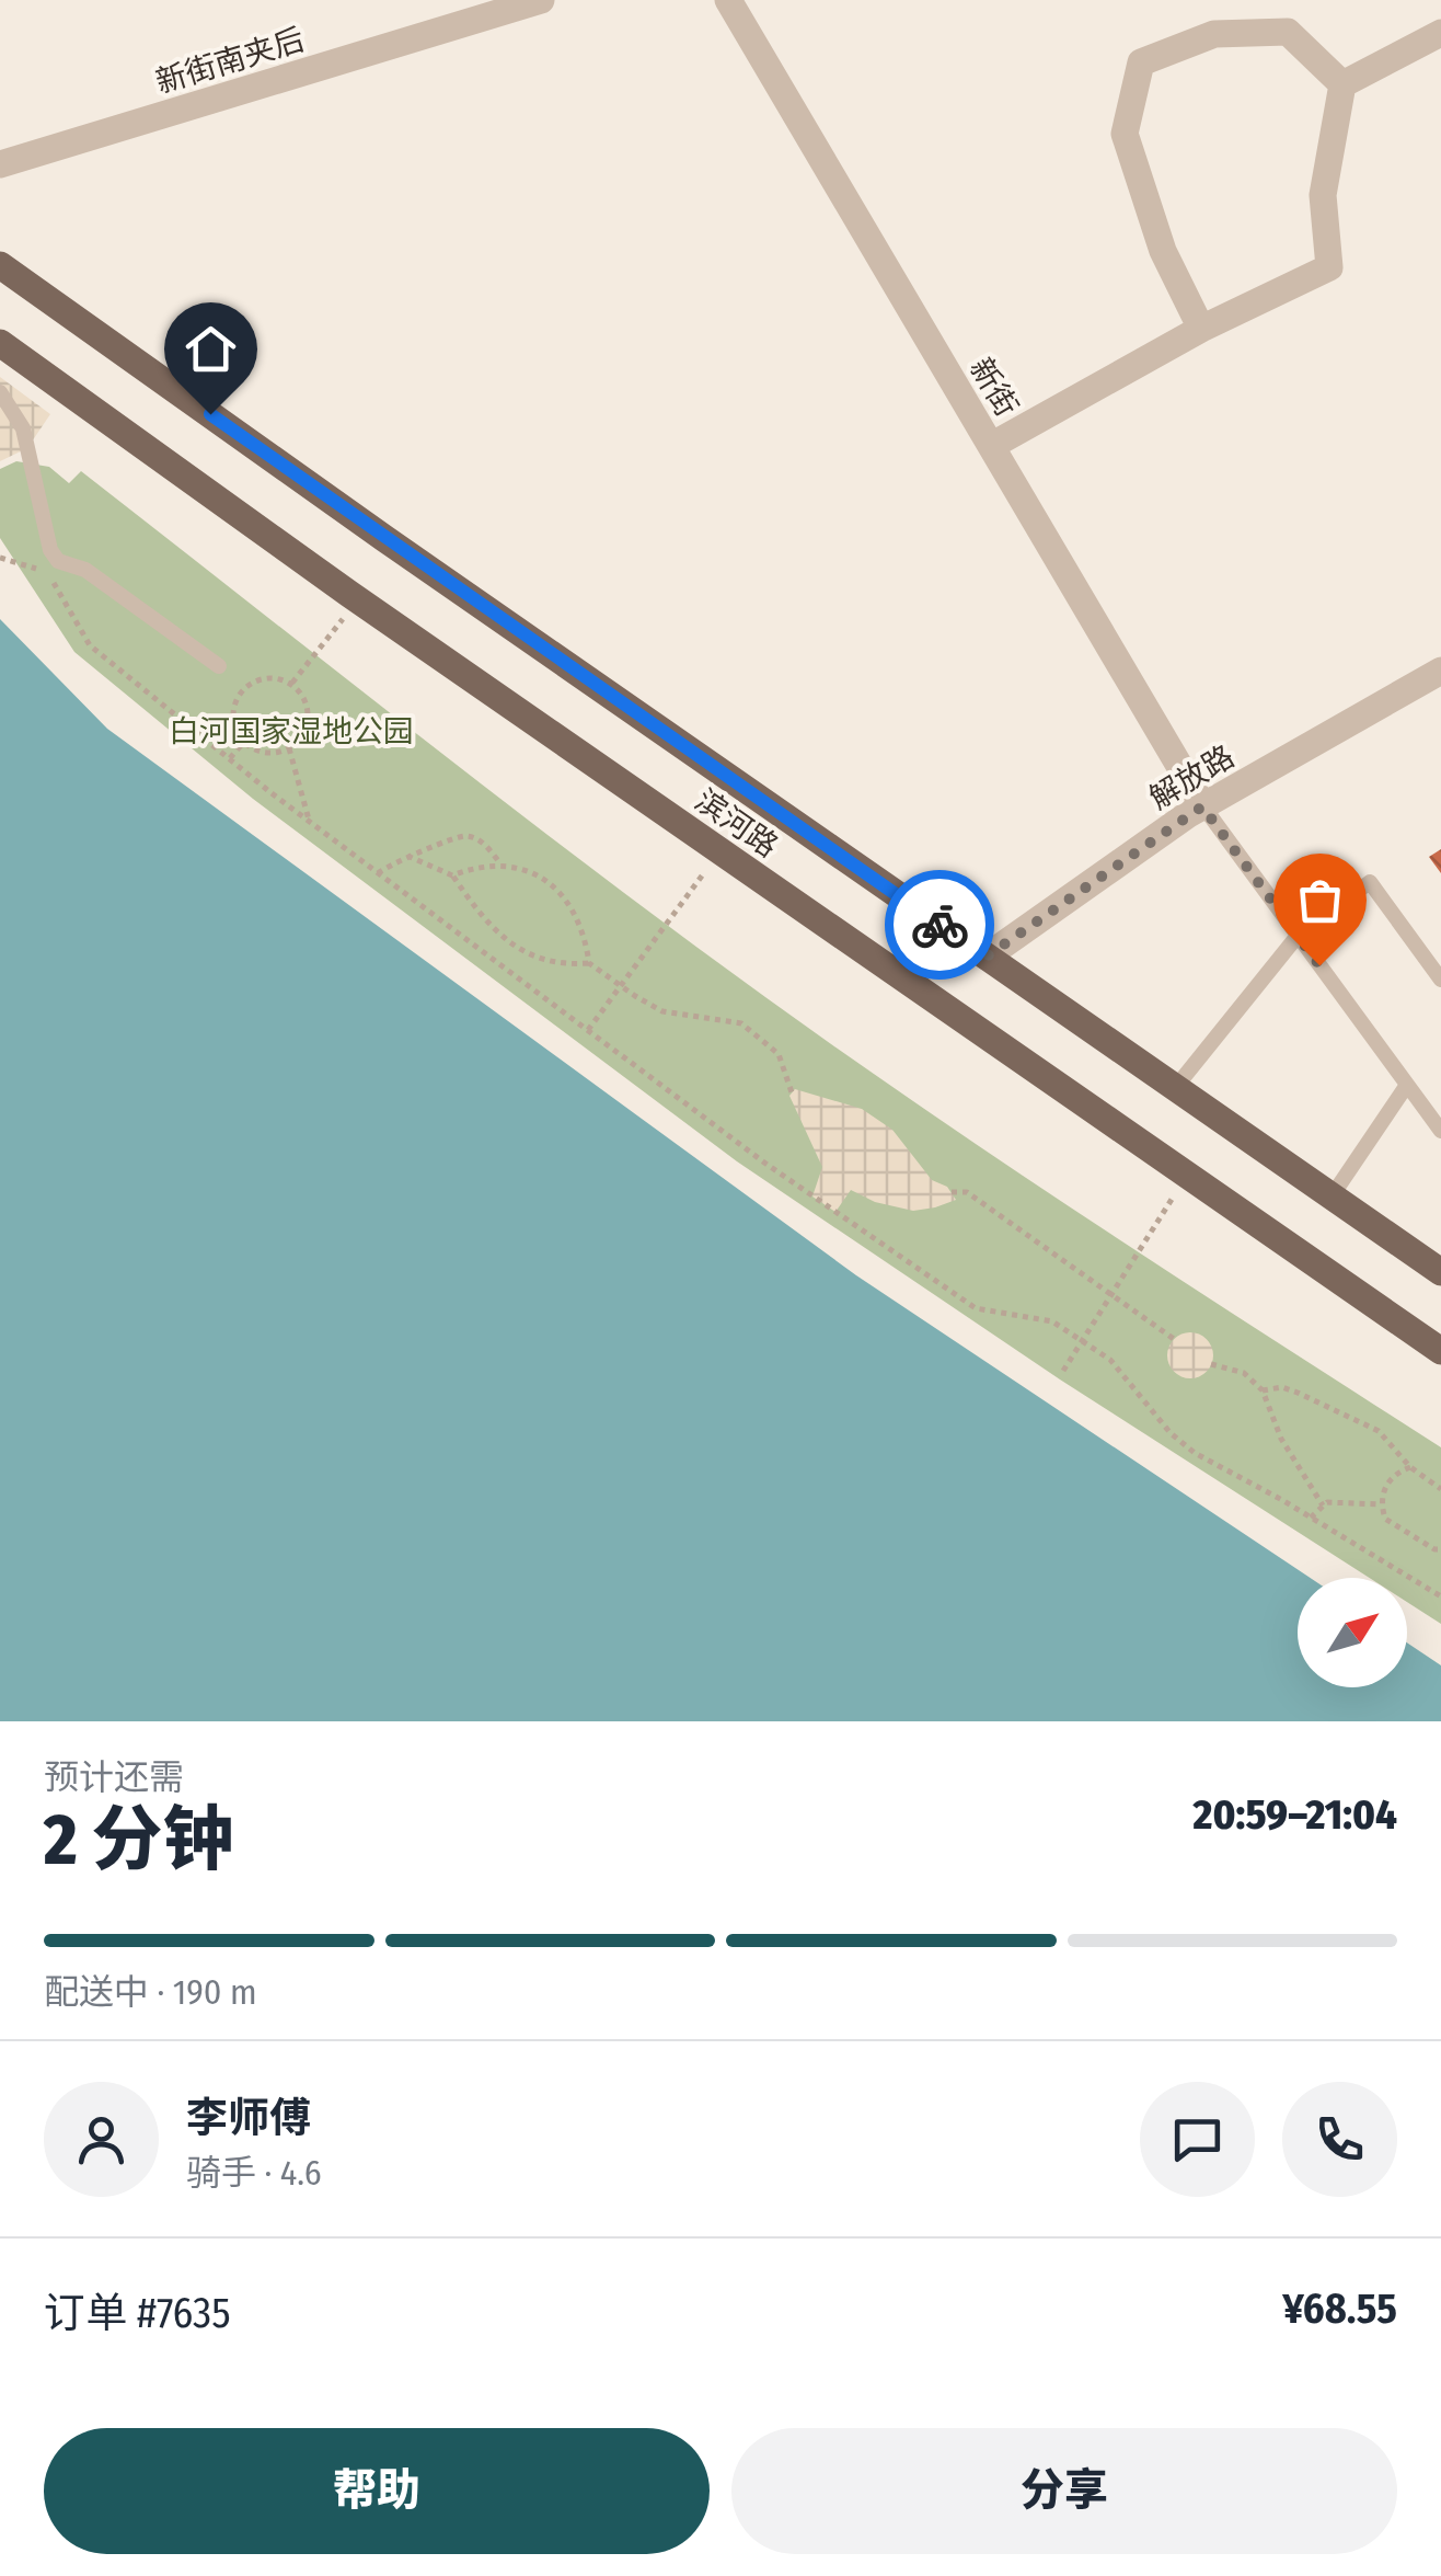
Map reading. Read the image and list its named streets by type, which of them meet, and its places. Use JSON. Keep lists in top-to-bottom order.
{
  "streets": {
    "main road": ["滨河路"],
    "street": ["新街南夹后", "新街", "解放路"]
  },
  "crossings": [
    ["新街", "解放路"],
    ["解放路", "滨河路"]
  ],
  "parks": ["白河国家湿地公园"],
  "north": "top right",
  "page": {
    "heading": ["2 分钟", "预计还需", "20:59–21:04"],
    "panel": [
      "李师傅",
      "骑手 · 4.6",
      "订单 #7635",
      "¥68.55"
    ],
    "bar": "配送中 · 190 m",
    "buttons": ["帮助", "分享"]
  }
}
